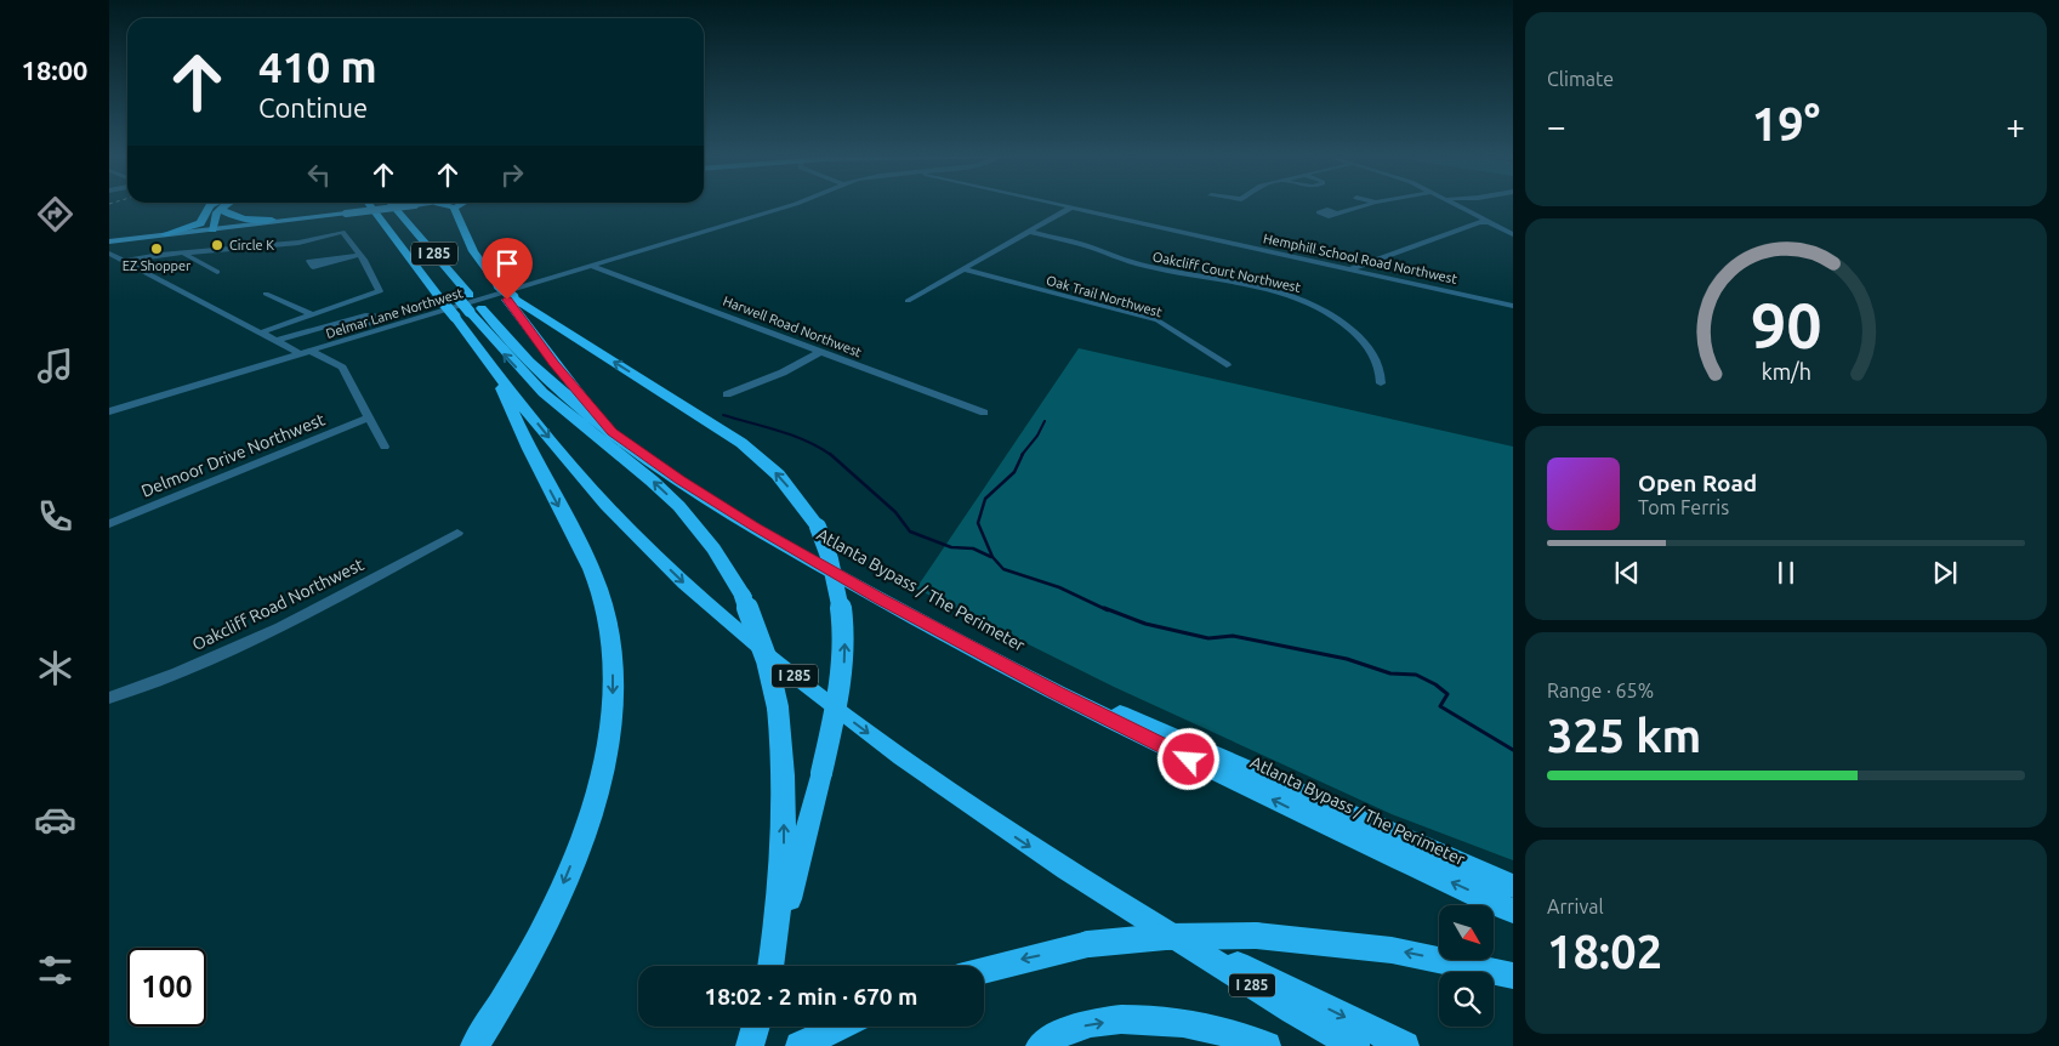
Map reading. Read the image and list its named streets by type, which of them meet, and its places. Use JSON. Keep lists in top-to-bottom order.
{
  "streets": {
    "highway": ["I 285", "Atlanta Bypass / The Perimeter"],
    "street": [
      "Hemphill School Road Northwest",
      "Oakcliff Court Northwest",
      "Oak Trail Northwest",
      "Delmar Lane Northwest",
      "Harwell Road Northwest",
      "Delmoor Drive Northwest",
      "Oakcliff Road Northwest"
    ]
  },
  "crossings": [
    ["Delmar Lane Northwest", "Harwell Road Northwest"]
  ],
  "places": ["Circle K", "EZ Shopper"],
  "north": "bottom right",
  "page": {
    "tabs": "18:00",
    "tile": [
      "Climate",
      ["Range · 65%", "325 km"],
      ["Arrival", "18:02"]
    ],
    "turn": ["410 m", "Continue"],
    "heat": ["−", "19°", "+"],
    "song": ["Open Road", "Tom Ferris"],
    "limit": "100",
    "trip": "18:02 · 2 min · 670 m",
    "gauge": ["90", "km/h"]
  }
}
